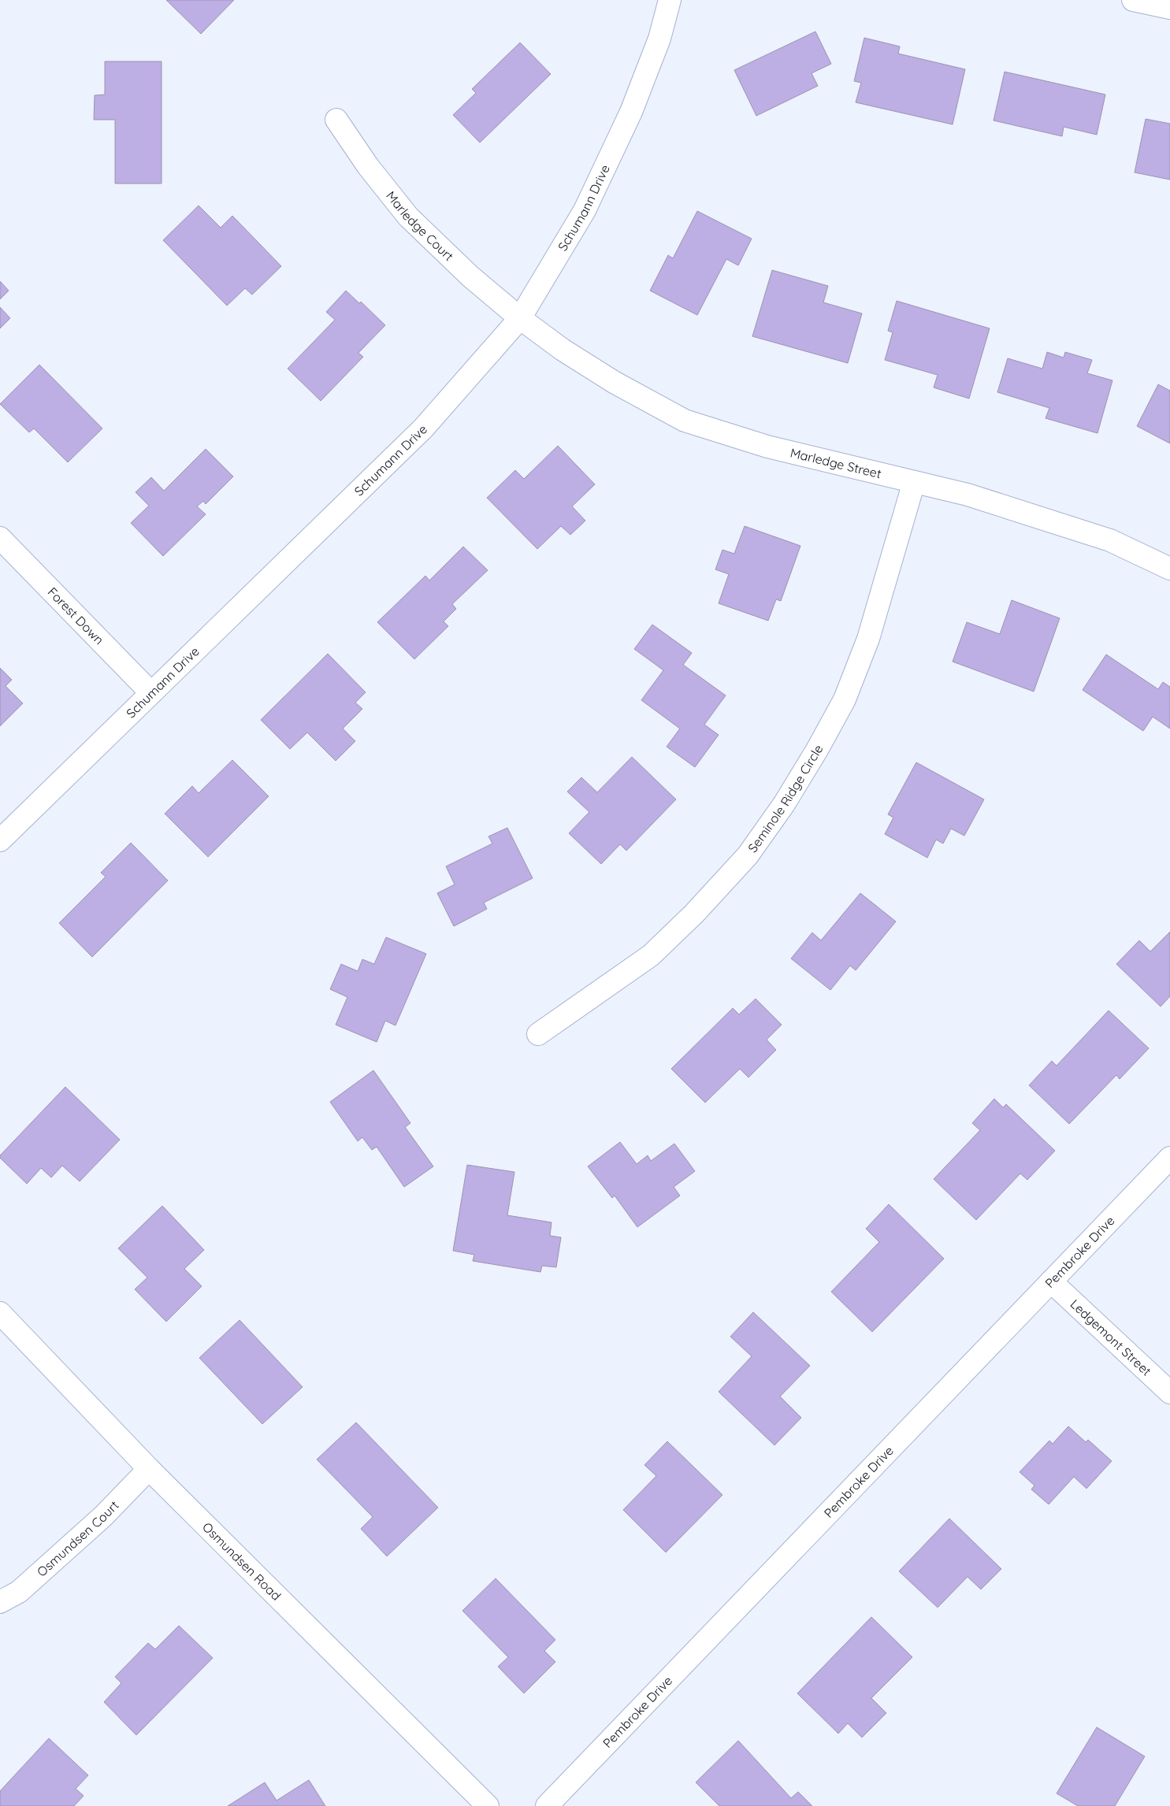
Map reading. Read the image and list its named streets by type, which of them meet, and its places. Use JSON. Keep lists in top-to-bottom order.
{
  "streets": {
    "street": [
      "Schumann Drive",
      "Marledge Court",
      "Marledge Street",
      "Forest Down",
      "Seminole Ridge Circle",
      "Pembroke Drive",
      "Ledgemont Street",
      "Osmundsen Court",
      "Osmundsen Road"
    ]
  },
  "crossings": [
    ["Schumann Drive", "Marledge Court"],
    ["Schumann Drive", "Marledge Street"],
    ["Schumann Drive", "Forest Down"],
    ["Marledge Court", "Marledge Street"],
    ["Marledge Street", "Seminole Ridge Circle"],
    ["Pembroke Drive", "Ledgemont Street"],
    ["Osmundsen Court", "Osmundsen Road"]
  ]
}
